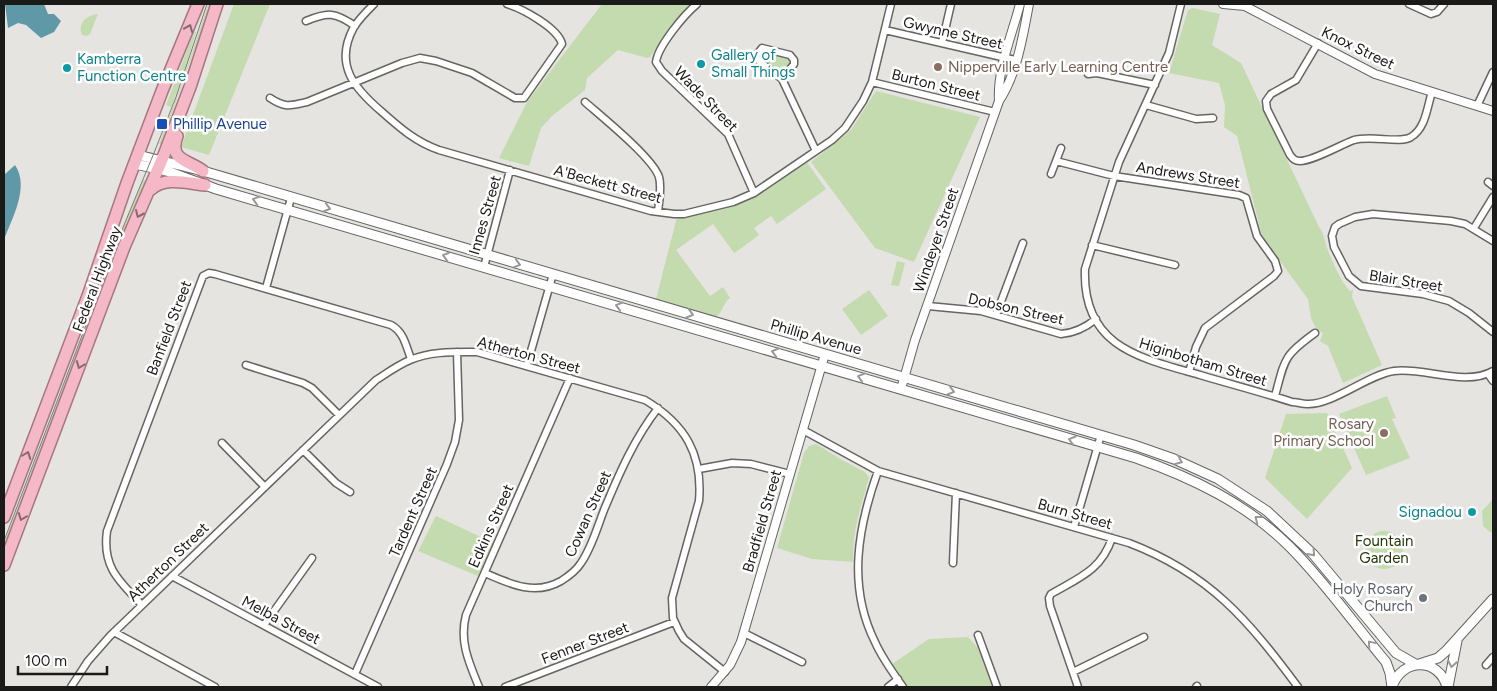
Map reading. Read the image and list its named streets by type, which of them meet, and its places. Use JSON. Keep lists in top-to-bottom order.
{
  "streets": {
    "highway": ["Federal Highway"],
    "main road": ["Phillip Avenue"],
    "street": [
      "Gwynne Street",
      "Knox Street",
      "Burton Street",
      "Wade Street",
      "Andrews Street",
      "A'Beckett Street",
      "Innes Street",
      "Windeyer Street",
      "Blair Street",
      "Dobson Street",
      "Banfield Street",
      "Atherton Street",
      "Higinbotham Street",
      "Tardent Street",
      "Cowan Street",
      "Burn Street",
      "Bradfield Street",
      "Edkins Street",
      "Melba Street",
      "Fenner Street"
    ]
  },
  "crossings": [
    ["Gwynne Street", "A'Beckett Street"],
    ["Gwynne Street", "Windeyer Street"],
    ["Burton Street", "A'Beckett Street"],
    ["Burton Street", "Windeyer Street"],
    ["Wade Street", "A'Beckett Street"],
    ["Andrews Street", "Higinbotham Street"],
    ["A'Beckett Street", "Innes Street"],
    ["Innes Street", "Phillip Avenue"],
    ["Windeyer Street", "Dobson Street"],
    ["Windeyer Street", "Phillip Avenue"],
    ["Federal Highway", "Phillip Avenue"],
    ["Dobson Street", "Higinbotham Street"],
    ["Banfield Street", "Atherton Street"],
    ["Phillip Avenue", "Bradfield Street"],
    ["Atherton Street", "Tardent Street"],
    ["Atherton Street", "Cowan Street"],
    ["Atherton Street", "Edkins Street"],
    ["Atherton Street", "Melba Street"],
    ["Atherton Street", "Fenner Street"],
    ["Tardent Street", "Melba Street"],
    ["Cowan Street", "Edkins Street"],
    ["Burn Street", "Bradfield Street"]
  ],
  "parks": ["Fountain Garden"],
  "places": {
    "other": [
      "Gallery of Small Things",
      "Nipperville Early Learning Centre",
      "Kamberra Function Centre",
      "Rosary Primary School",
      "Signadou",
      "Holy Rosary Church"
    ],
    "transit": ["Phillip Avenue"]
  },
  "scale_bar": "100 m"
}
